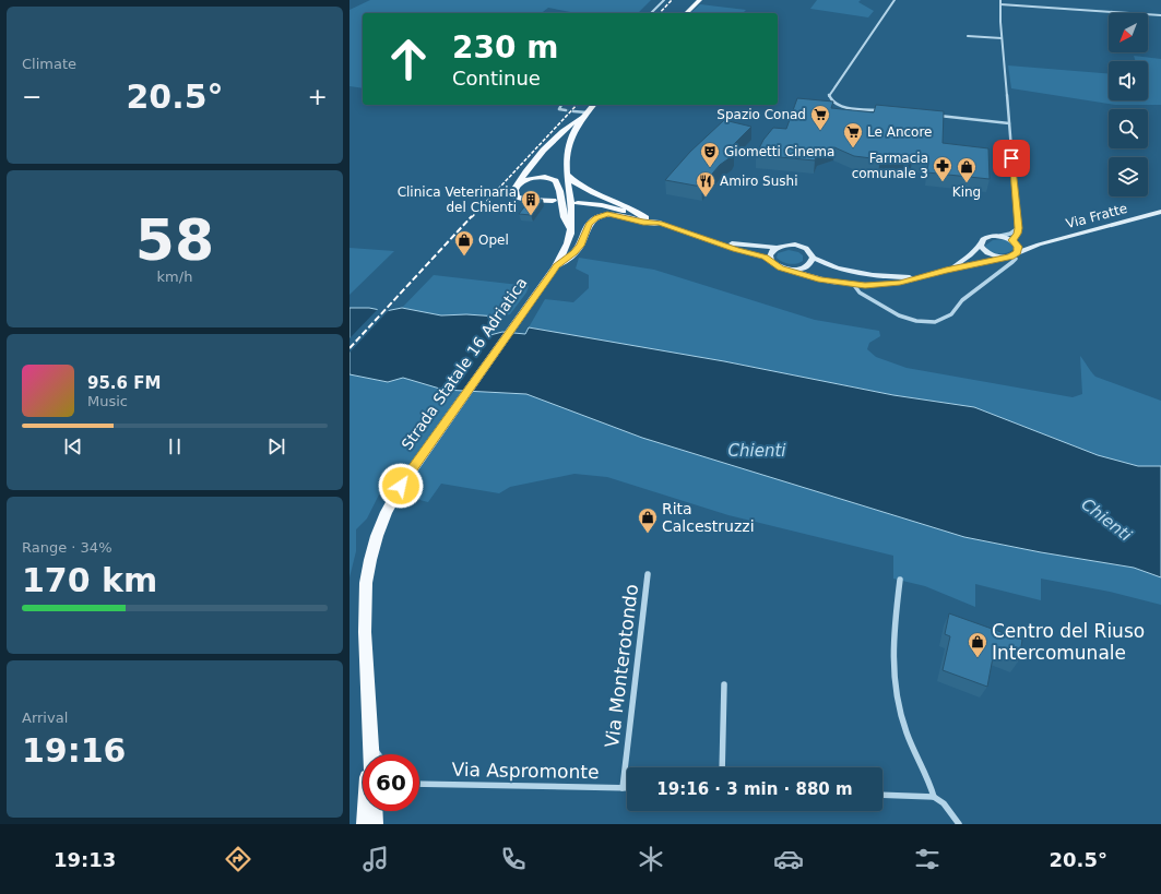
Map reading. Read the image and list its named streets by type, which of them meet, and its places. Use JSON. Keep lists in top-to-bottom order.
{
  "streets": {
    "main road": ["Via Fratte", "Strada Statale 16 Adriatica"],
    "street": ["Via Monterotondo", "Via Aspromonte"]
  },
  "crossings": [
    ["Via Monterotondo", "Via Aspromonte"]
  ],
  "water": ["Chienti"],
  "places": {
    "supermarket": ["Spazio Conad", "Le Ancore"],
    "theatre": ["Giometti Cinema"],
    "pharmacy": ["Farmacia comunale 3"],
    "shop": [
      "King",
      "Opel",
      "Rita Calcestruzzi",
      "Centro del Riuso Intercomunale"
    ],
    "restaurant": ["Amiro Sushi"],
    "building": ["Clinica Veterinaria del Chienti"]
  },
  "north": "bottom left",
  "page": {
    "tile": [
      "Climate",
      ["58", "km/h"],
      ["Range · 34%", "170 km"],
      ["Arrival", "19:16"]
    ],
    "turn": ["230 m", "Continue"],
    "heat": ["−", "20.5°", "+"],
    "song": ["95.6 FM", "Music"],
    "limit": "60",
    "trip": "19:16 · 3 min · 880 m",
    "tabs": ["19:13", "20.5°"]
  }
}
